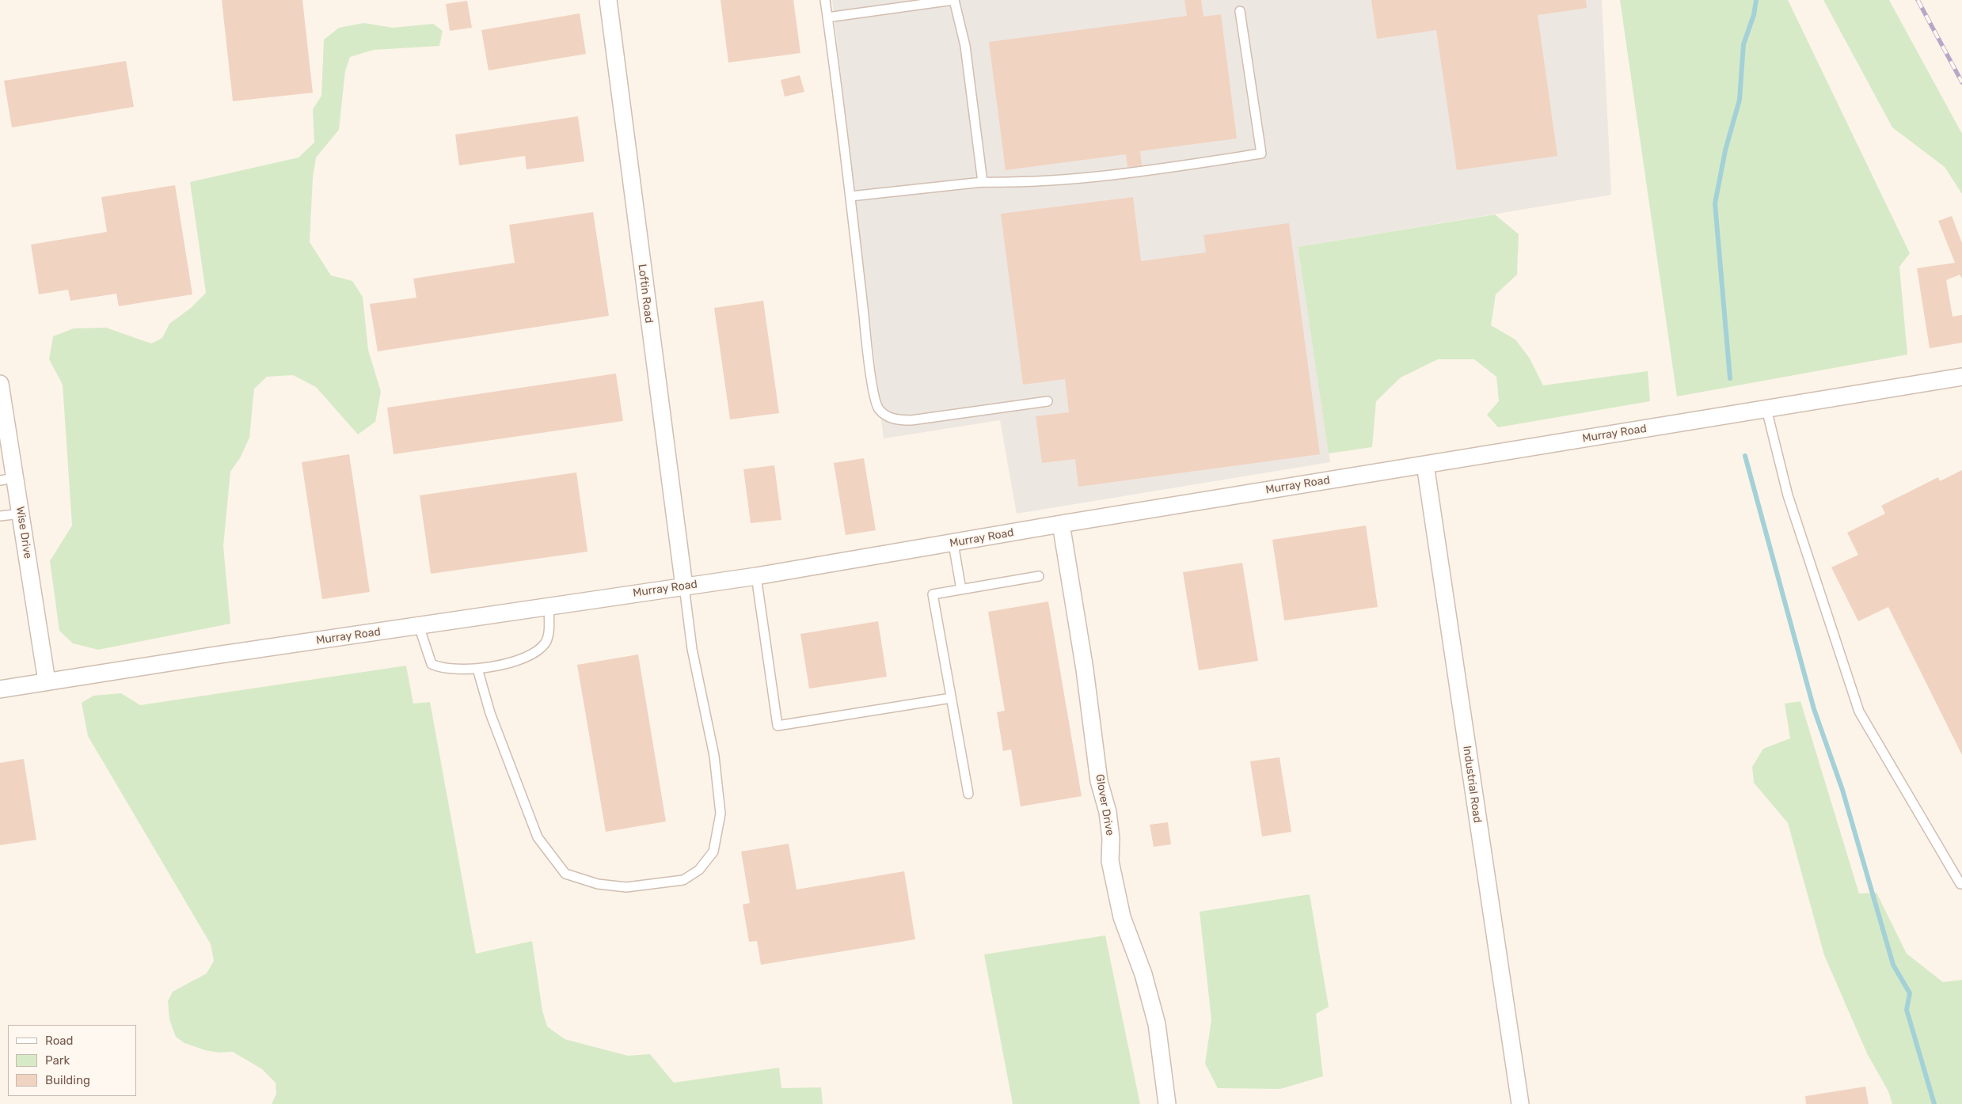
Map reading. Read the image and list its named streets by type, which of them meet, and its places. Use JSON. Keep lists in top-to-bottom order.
{
  "streets": {
    "street": [
      "Loftin Road",
      "Murray Road",
      "Wise Drive",
      "Industrial Road",
      "Glover Drive"
    ]
  },
  "crossings": [
    ["Loftin Road", "Murray Road"],
    ["Murray Road", "Wise Drive"],
    ["Murray Road", "Industrial Road"],
    ["Murray Road", "Glover Drive"]
  ],
  "legend": ["Road", "Park", "Building"]
}
